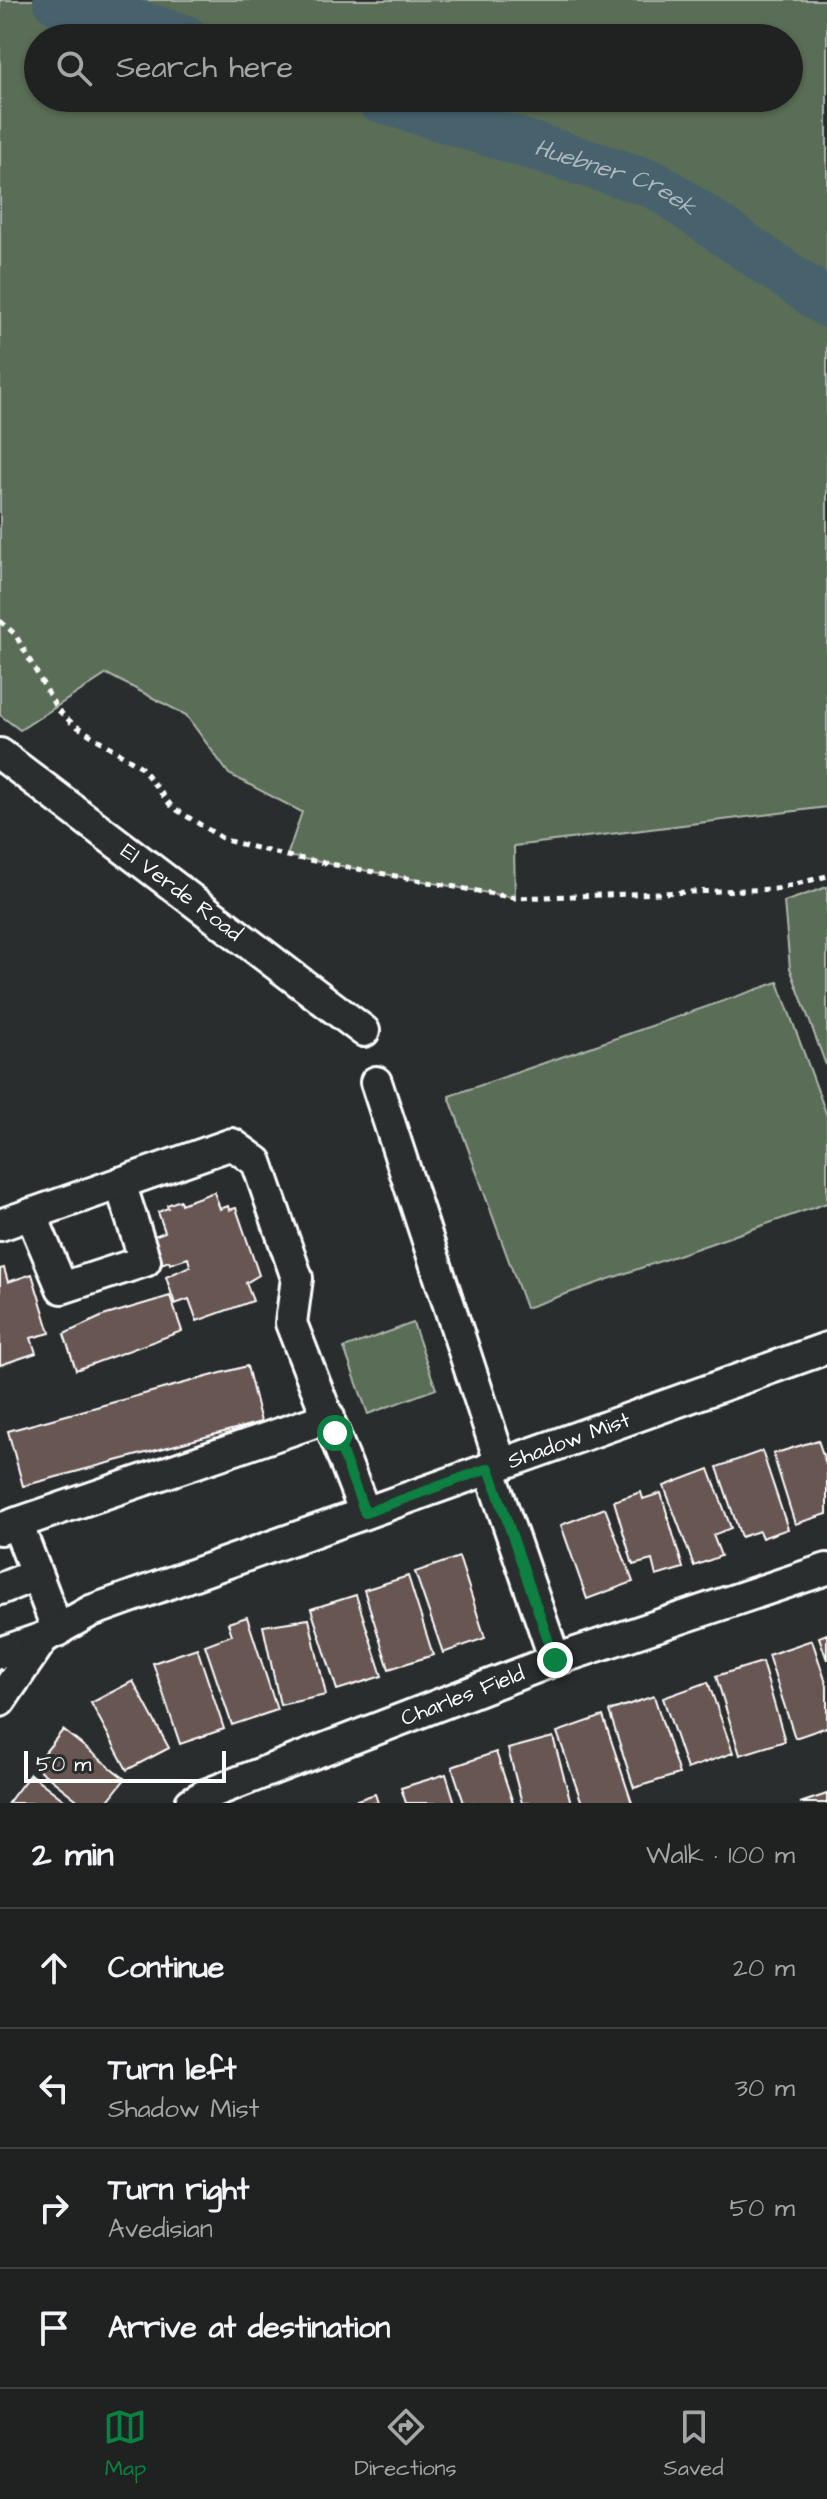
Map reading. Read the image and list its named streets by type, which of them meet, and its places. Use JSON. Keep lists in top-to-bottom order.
{
  "streets": {
    "street": ["El Verde Road", "Shadow Mist", "Charles Field"]
  },
  "water": ["Huebner Creek"],
  "scale_bar": "50 m",
  "page": {
    "search": "Search here",
    "scale": "50 m",
    "heading": ["2 min", "Walk · 100 m"],
    "list": [
      ["Continue", "20 m"],
      ["Turn left", "Shadow Mist", "30 m"],
      ["Turn right", "Avedisian", "50 m"],
      "Arrive at destination"
    ],
    "nav": ["Map", "Directions", "Saved"]
  }
}
